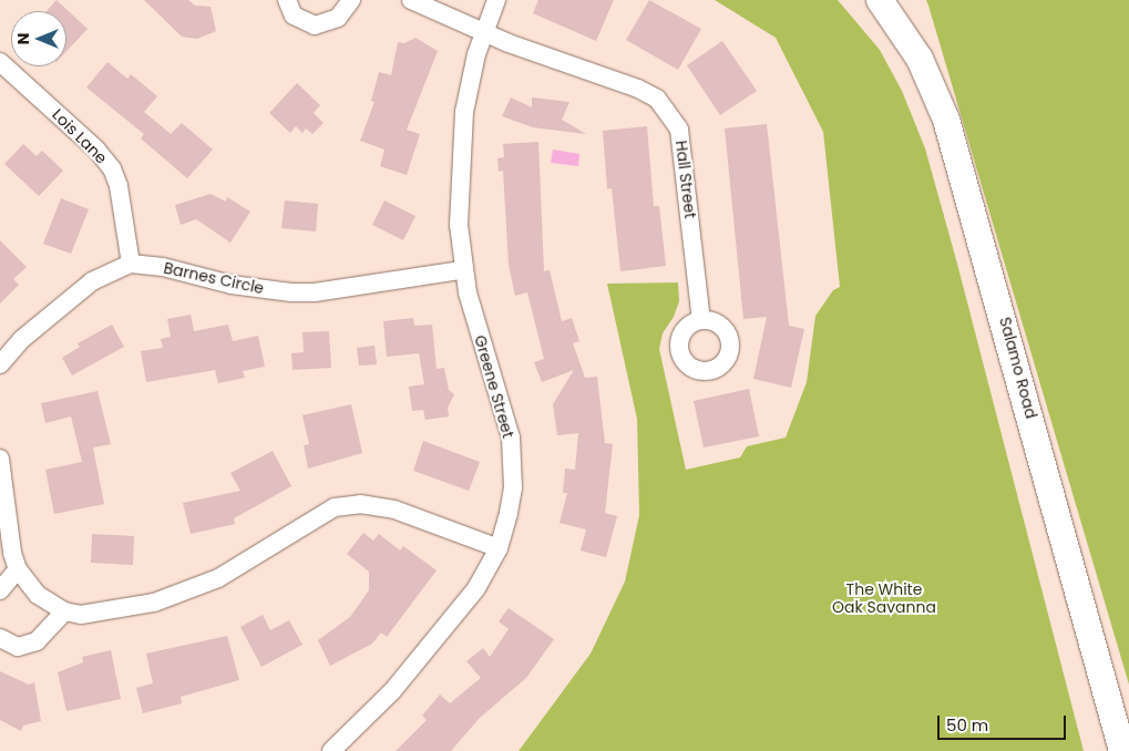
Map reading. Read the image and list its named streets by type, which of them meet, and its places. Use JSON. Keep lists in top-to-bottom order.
{
  "streets": {
    "main road": ["Salamo Road"],
    "street": [
      "Lois Lane",
      "Hall Street",
      "Barnes Circle",
      "Greene Street"
    ]
  },
  "crossings": [
    ["Lois Lane", "Barnes Circle"],
    ["Hall Street", "Greene Street"],
    ["Barnes Circle", "Greene Street"]
  ],
  "parks": ["The White Oak Savanna"],
  "scale_bar": "50 m",
  "north": "left"
}
